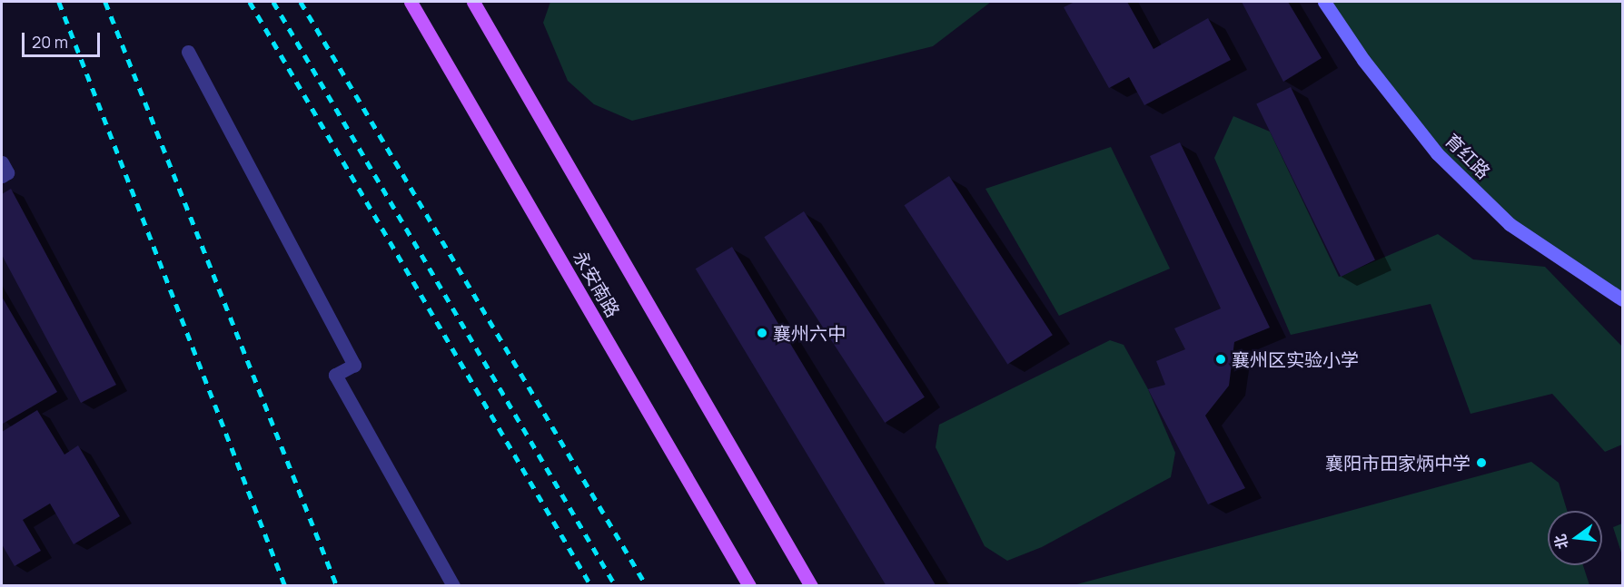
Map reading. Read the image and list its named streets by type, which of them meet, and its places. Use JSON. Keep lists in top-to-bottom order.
{
  "streets": {
    "main road": ["永安南路"],
    "street": ["育红路"]
  },
  "places": ["襄州六中", "襄州区实验小学", "襄阳市田家炳中学"],
  "scale_bar": "20 m",
  "north": "left"
}
